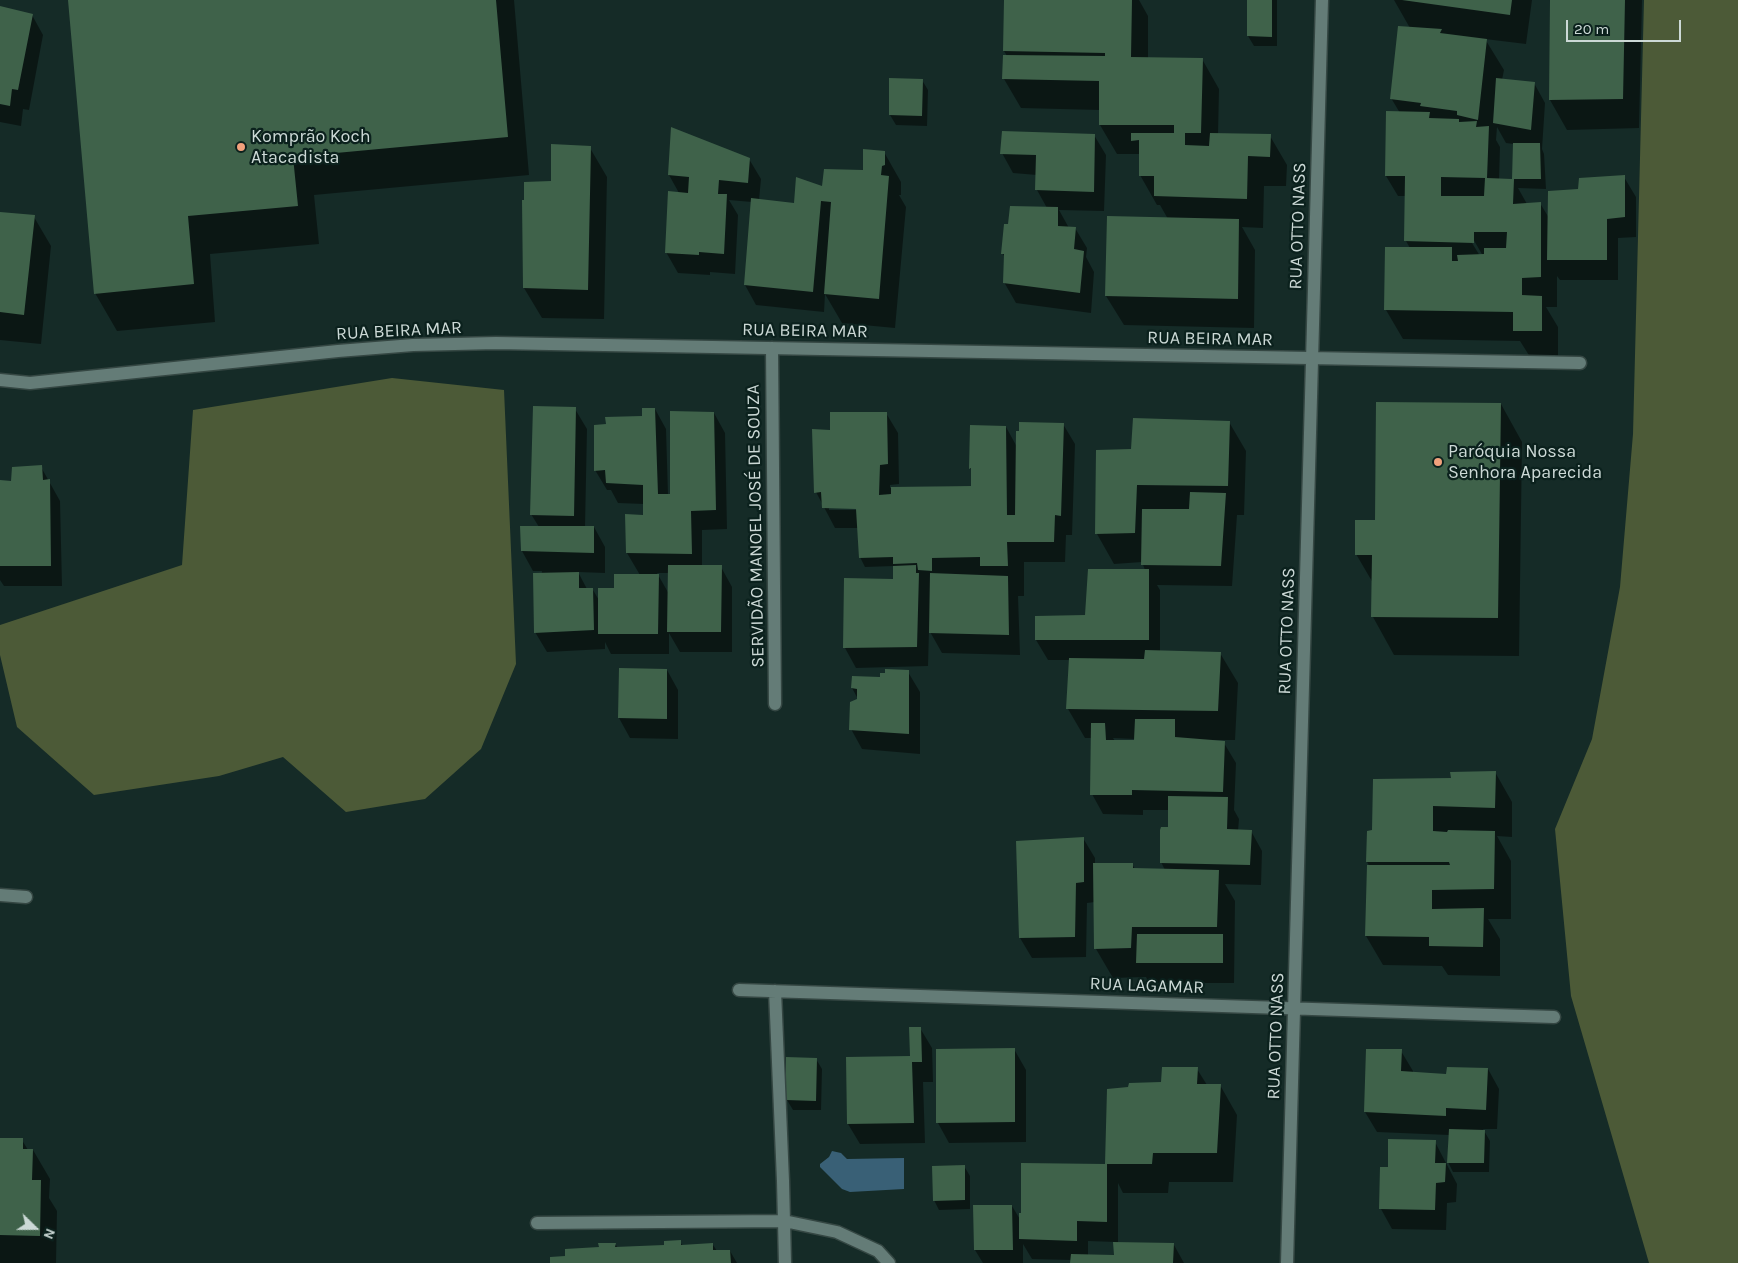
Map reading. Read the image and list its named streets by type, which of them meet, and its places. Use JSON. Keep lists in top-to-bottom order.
{
  "streets": {
    "street": [
      "RUA OTTO NASS",
      "RUA BEIRA MAR",
      "SERVIDÃO MANOEL JOSÉ DE SOUZA",
      "RUA LAGAMAR"
    ]
  },
  "crossings": [
    ["RUA OTTO NASS", "RUA BEIRA MAR"],
    ["RUA OTTO NASS", "RUA LAGAMAR"],
    ["RUA BEIRA MAR", "SERVIDÃO MANOEL JOSÉ DE SOUZA"]
  ],
  "places": ["Komprão Koch Atacadista", "Paróquia Nossa Senhora Aparecida"],
  "scale_bar": "20 m",
  "north": "right"
}
